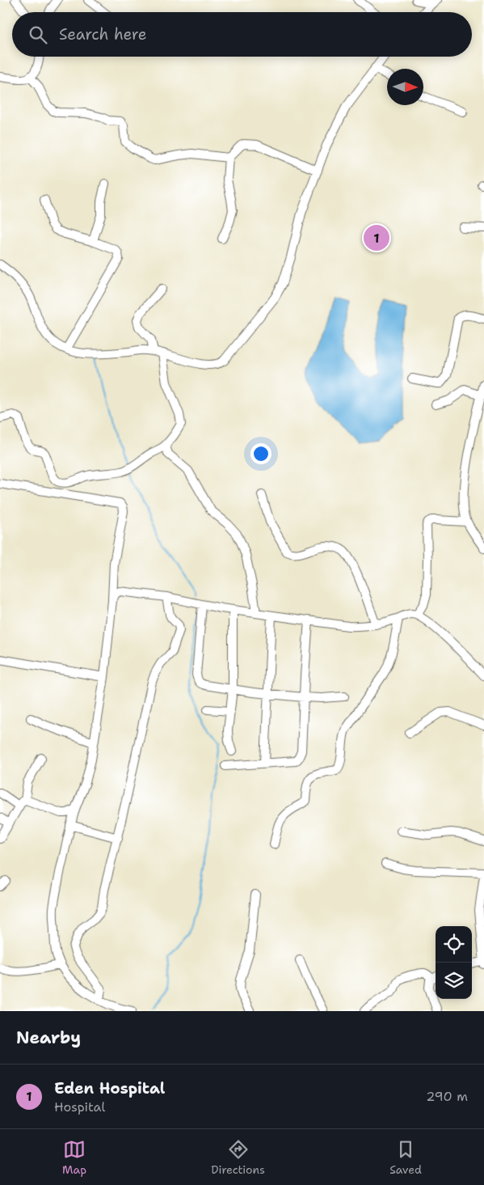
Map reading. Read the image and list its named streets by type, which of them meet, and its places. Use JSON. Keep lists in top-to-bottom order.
{
  "north": "right",
  "page": {
    "search": "Search here",
    "pins": "1",
    "heading": "Nearby",
    "list": [
      {
        "mark": "1",
        "name": "Eden Hospital",
        "note": "Hospital",
        "value": "290 m"
      }
    ],
    "nav": ["Map", "Directions", "Saved"]
  }
}
